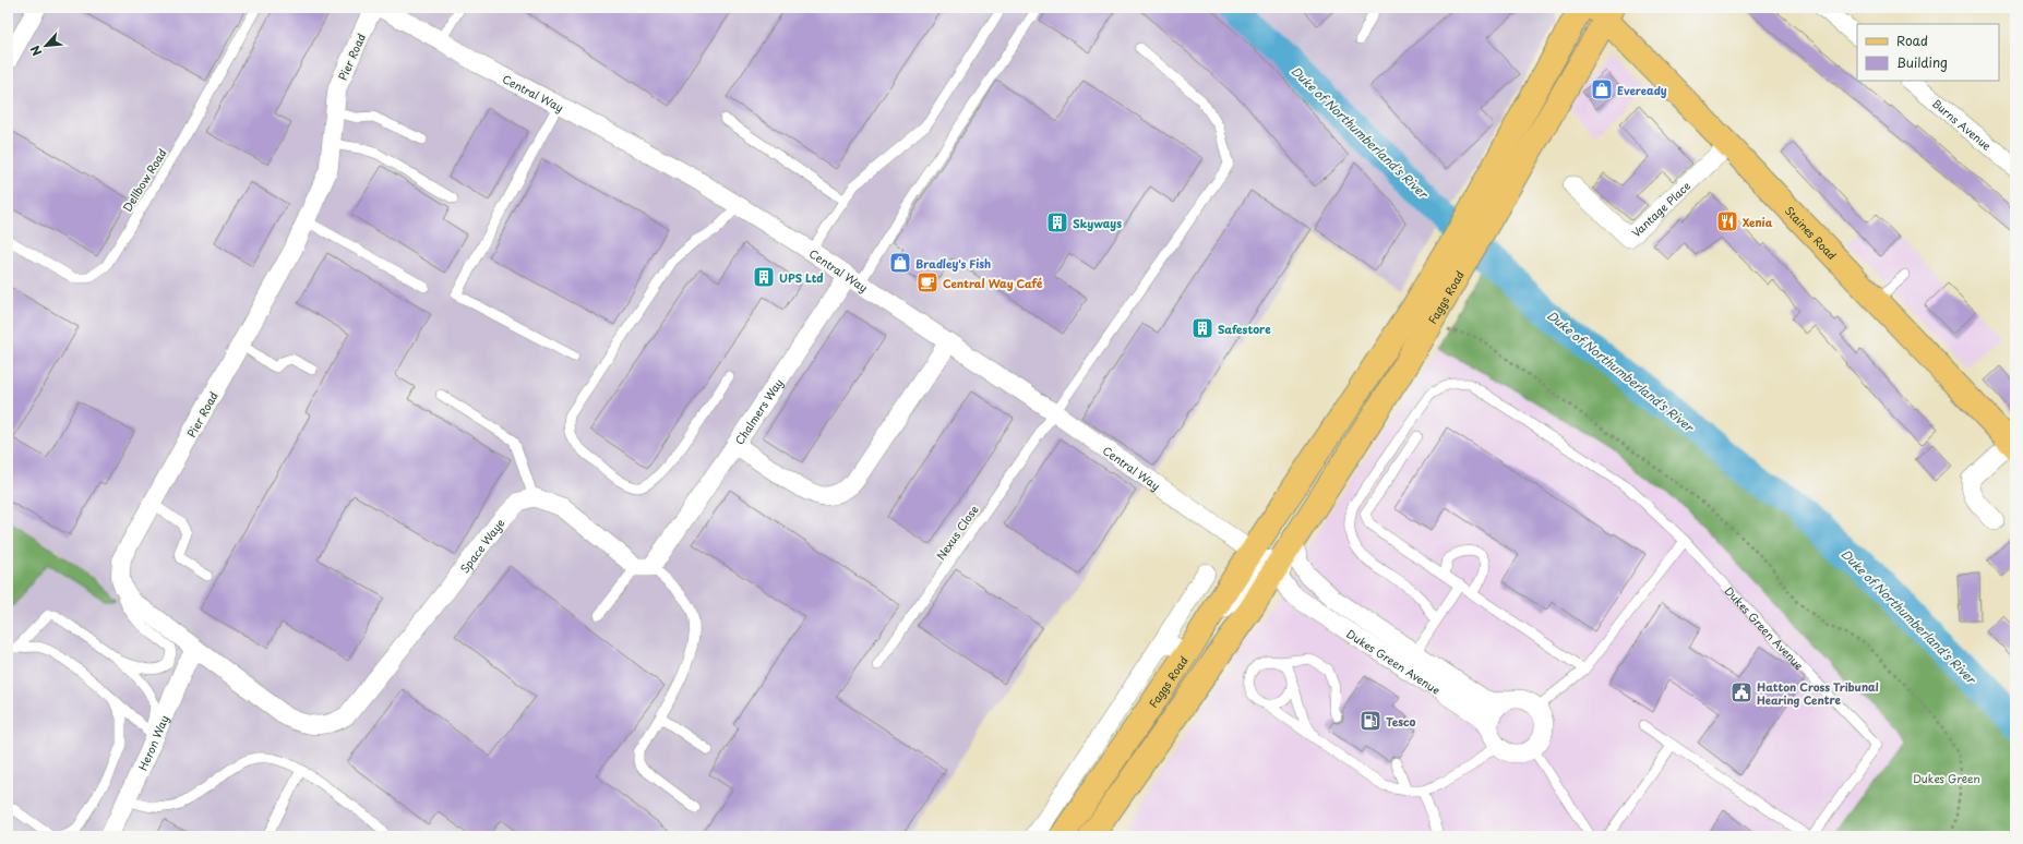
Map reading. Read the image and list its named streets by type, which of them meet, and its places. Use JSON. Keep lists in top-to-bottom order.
{
  "streets": {
    "main road": ["Staines Road", "Faggs Road"],
    "street": [
      "Pier Road",
      "Central Way",
      "Burns Avenue",
      "Vantage Place",
      "Chalmers Way",
      "Space Waye",
      "Dukes Green Avenue",
      "Heron Way"
    ],
    "lane": ["Dellbow Road", "Nexus Close"]
  },
  "crossings": [
    ["Central Way", "Faggs Road"],
    ["Central Way", "Chalmers Way"],
    ["Central Way", "Nexus Close"],
    ["Central Way", "Dukes Green Avenue"],
    ["Vantage Place", "Staines Road"],
    ["Staines Road", "Faggs Road"],
    ["Faggs Road", "Dukes Green Avenue"],
    ["Space Waye", "Heron Way"]
  ],
  "water": ["Duke of Northumberland's River"],
  "parks": ["Dukes Green"],
  "places": {
    "shop": ["Eveready", "Bradley's Fish"],
    "restaurant": ["Xenia"],
    "building": ["Skyways", "UPS Ltd", "Safestore"],
    "cafe": ["Central Way Café"],
    "public building": ["Hatton Cross Tribunal Hearing Centre"],
    "fuel station": ["Tesco"]
  },
  "legend": ["Road", "Building"],
  "north": "bottom left"
}
